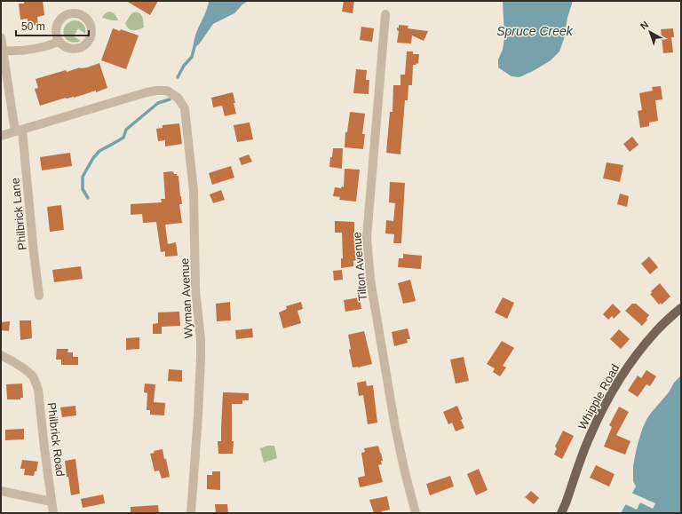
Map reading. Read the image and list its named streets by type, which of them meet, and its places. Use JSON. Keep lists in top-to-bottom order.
{
  "streets": {
    "main road": ["Whipple Road"],
    "street": [
      "Philbrick Lane",
      "Tilton Avenue",
      "Wyman Avenue",
      "Philbrick Road"
    ]
  },
  "crossings": [
    ["Philbrick Lane", "Wyman Avenue"]
  ],
  "water": ["Spruce Creek"],
  "scale_bar": "50 m",
  "north": "top left"
}
